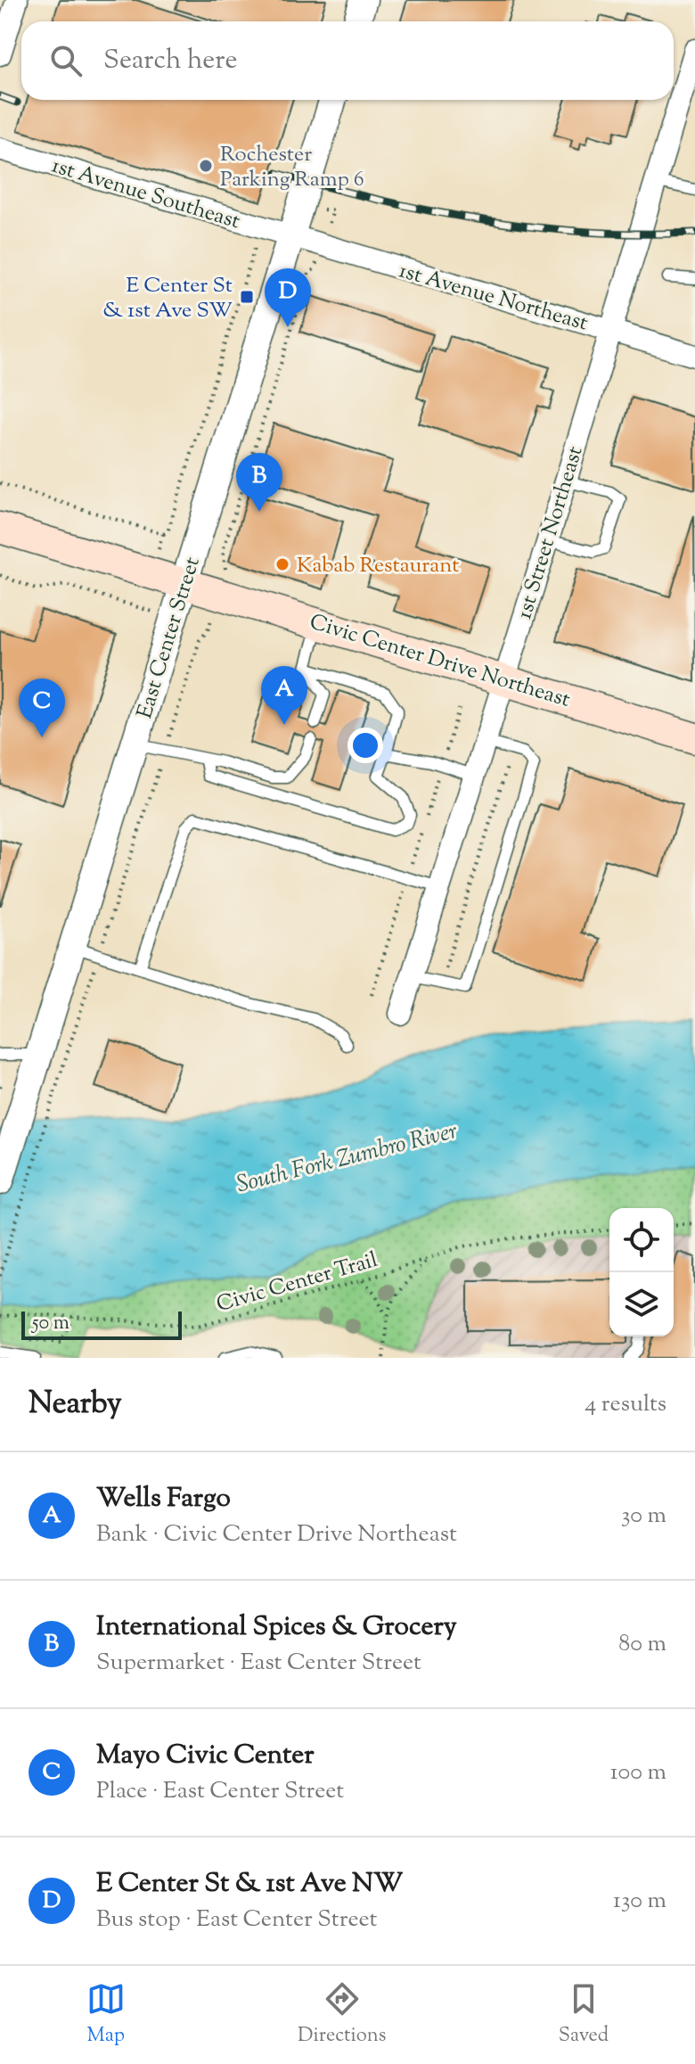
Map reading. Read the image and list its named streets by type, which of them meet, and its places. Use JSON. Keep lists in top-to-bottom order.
{
  "streets": {
    "main road": ["Civic Center Drive Northeast"],
    "street": [
      "1st Avenue Southeast",
      "1st Avenue Northeast",
      "1st Street Northeast",
      "East Center Street"
    ],
    "path": ["Civic Center Trail"]
  },
  "crossings": [
    ["1st Avenue Southeast", "1st Avenue Northeast"],
    ["1st Avenue Southeast", "East Center Street"],
    ["1st Avenue Northeast", "1st Street Northeast"],
    ["1st Avenue Northeast", "East Center Street"],
    ["1st Street Northeast", "Civic Center Drive Northeast"],
    ["East Center Street", "Civic Center Drive Northeast"]
  ],
  "water": ["South Fork Zumbro River"],
  "places": {
    "other": ["Rochester Parking Ramp 6", "Kabab Restaurant"],
    "transit": ["E Center St & 1st Ave SW"]
  },
  "scale_bar": "50 m",
  "page": {
    "search": "Search here",
    "pins": [
      "D",
      "B",
      "A",
      "C"
    ],
    "scale": "50 m",
    "heading": ["Nearby", "4 results"],
    "list": [
      {
        "mark": "A",
        "name": "Wells Fargo",
        "note": "Bank · Civic Center Drive Northeast",
        "value": "30 m"
      },
      {
        "mark": "B",
        "name": "International Spices & Grocery",
        "note": "Supermarket · East Center Street",
        "value": "80 m"
      },
      {
        "mark": "C",
        "name": "Mayo Civic Center",
        "note": "Place · East Center Street",
        "value": "100 m"
      },
      {
        "mark": "D",
        "name": "E Center St & 1st Ave NW",
        "note": "Bus stop · East Center Street",
        "value": "130 m"
      }
    ],
    "nav": ["Map", "Directions", "Saved"]
  }
}
